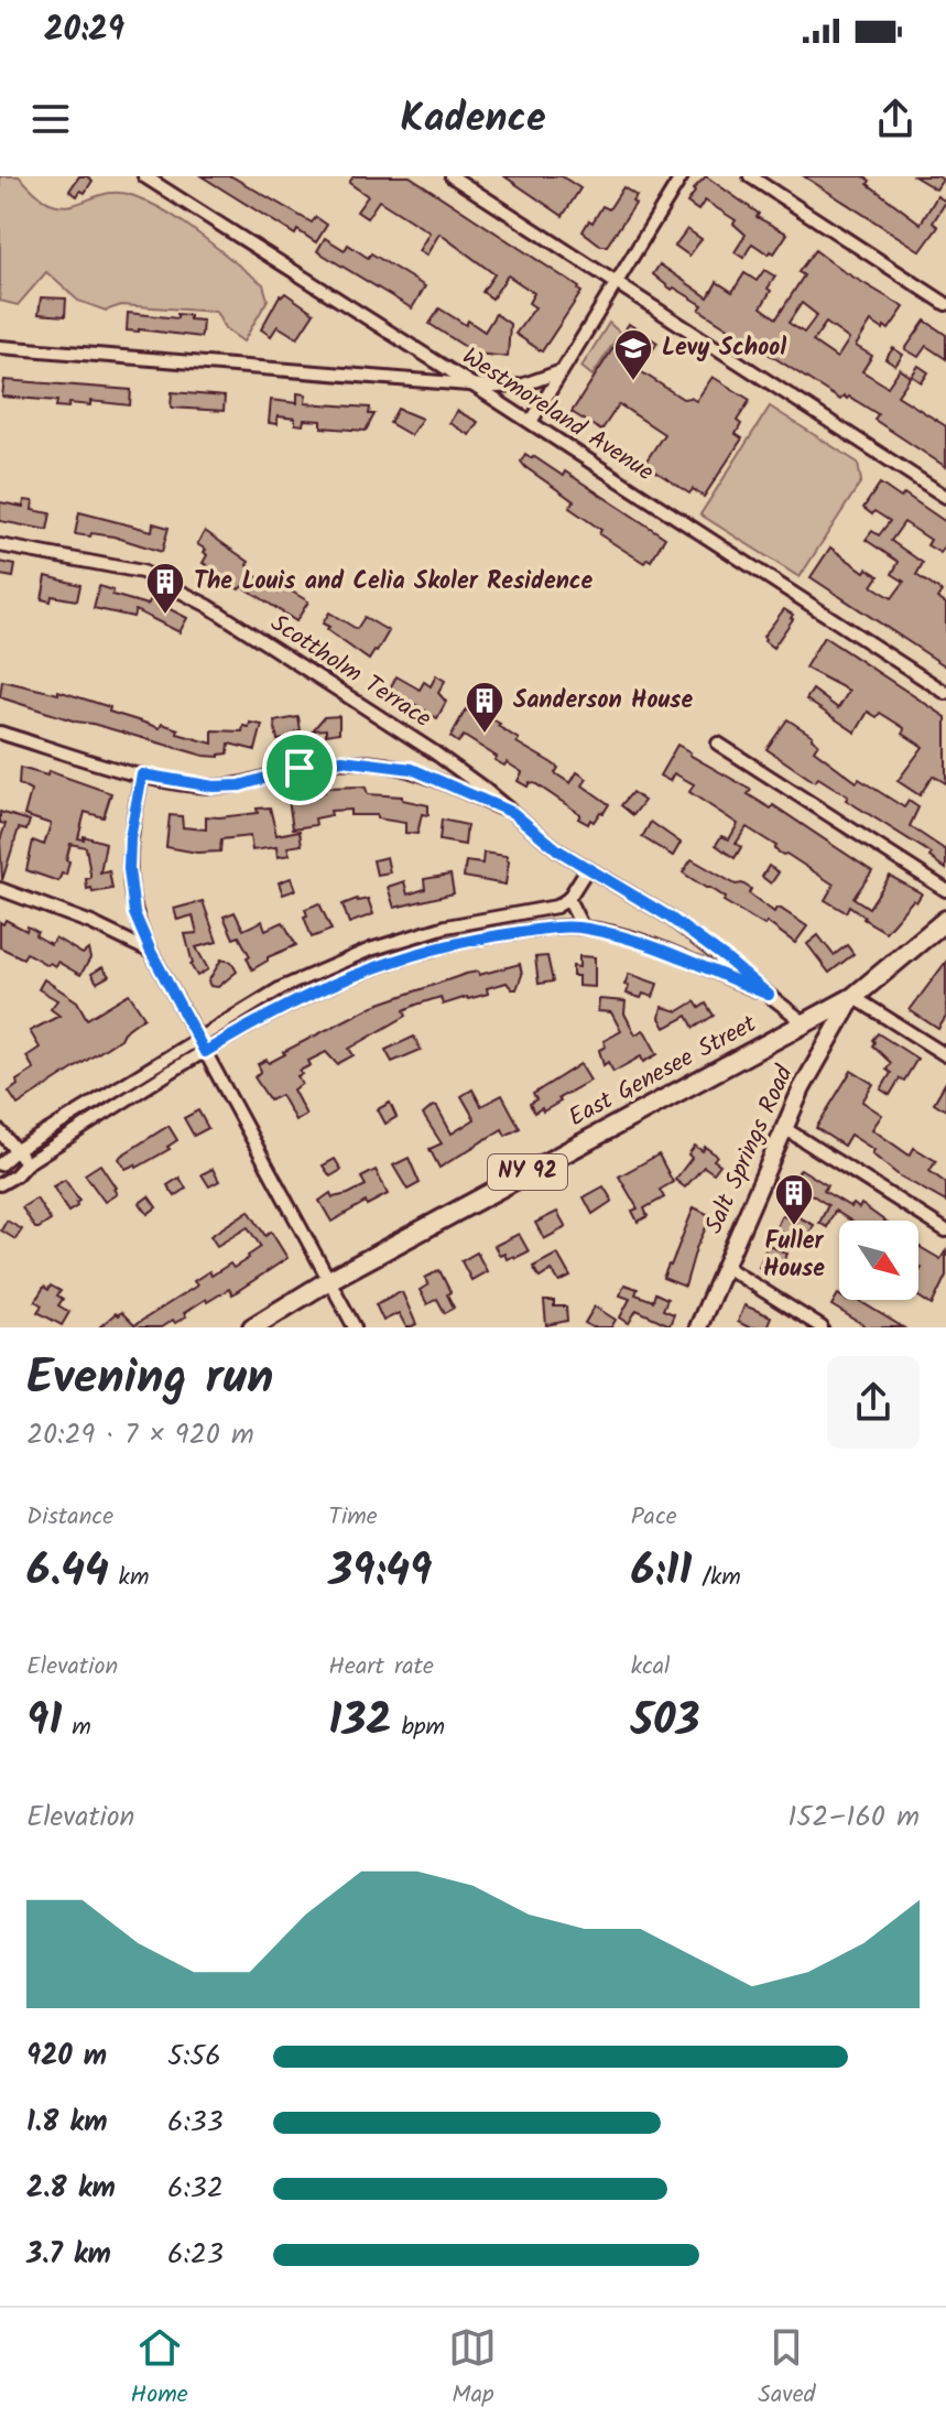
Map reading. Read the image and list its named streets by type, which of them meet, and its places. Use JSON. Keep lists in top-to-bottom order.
{
  "streets": {
    "main road": ["East Genesee Street", "NY 92"],
    "street": ["Westmoreland Avenue", "Scottholm Terrace", "Salt Springs Road"]
  },
  "crossings": [
    ["East Genesee Street", "Salt Springs Road"]
  ],
  "places": {
    "school or university": ["Levy School"],
    "building": ["The Louis and Celia Skoler Residence", "Sanderson House", "Fuller House"]
  },
  "north": "bottom right",
  "page": {
    "status": "20:29",
    "header": "Kadence",
    "heading": ["Evening run", "20:29 · 7 × 920 m"],
    "stats": [
      ["Distance", "6.44 km"],
      ["Time", "39:49"],
      ["Pace", "6:11 /km"],
      ["Elevation", "91 m"],
      ["Heart rate", "132 bpm"],
      ["kcal", "503"]
    ],
    "chart": ["Elevation", "152–160 m"],
    "list": [
      {
        "name": "920 m",
        "note": "5:56"
      },
      {
        "name": "1.8 km",
        "note": "6:33"
      },
      {
        "name": "2.8 km",
        "note": "6:32"
      },
      {
        "name": "3.7 km",
        "note": "6:23"
      }
    ],
    "tabs": ["Home", "Map", "Saved"]
  }
}
